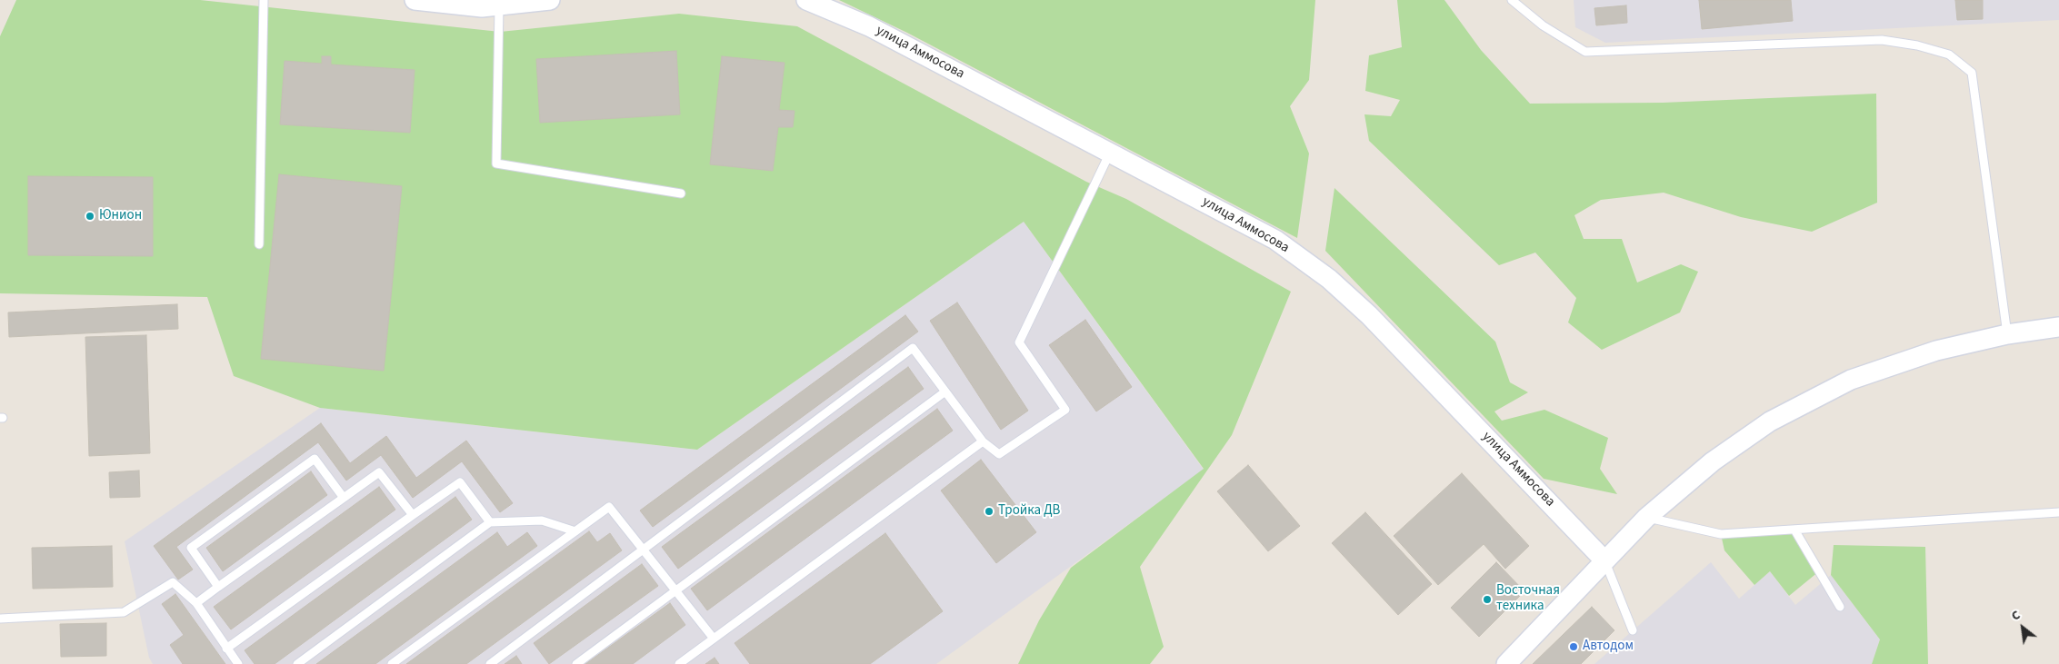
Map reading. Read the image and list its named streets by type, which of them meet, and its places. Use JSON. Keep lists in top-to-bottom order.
{
  "streets": {
    "street": ["улица Аммосова"]
  },
  "places": [
    "Юнион",
    "Тройка ДВ",
    "Восточная техника",
    "Автодом"
  ],
  "north": "top left"
}
